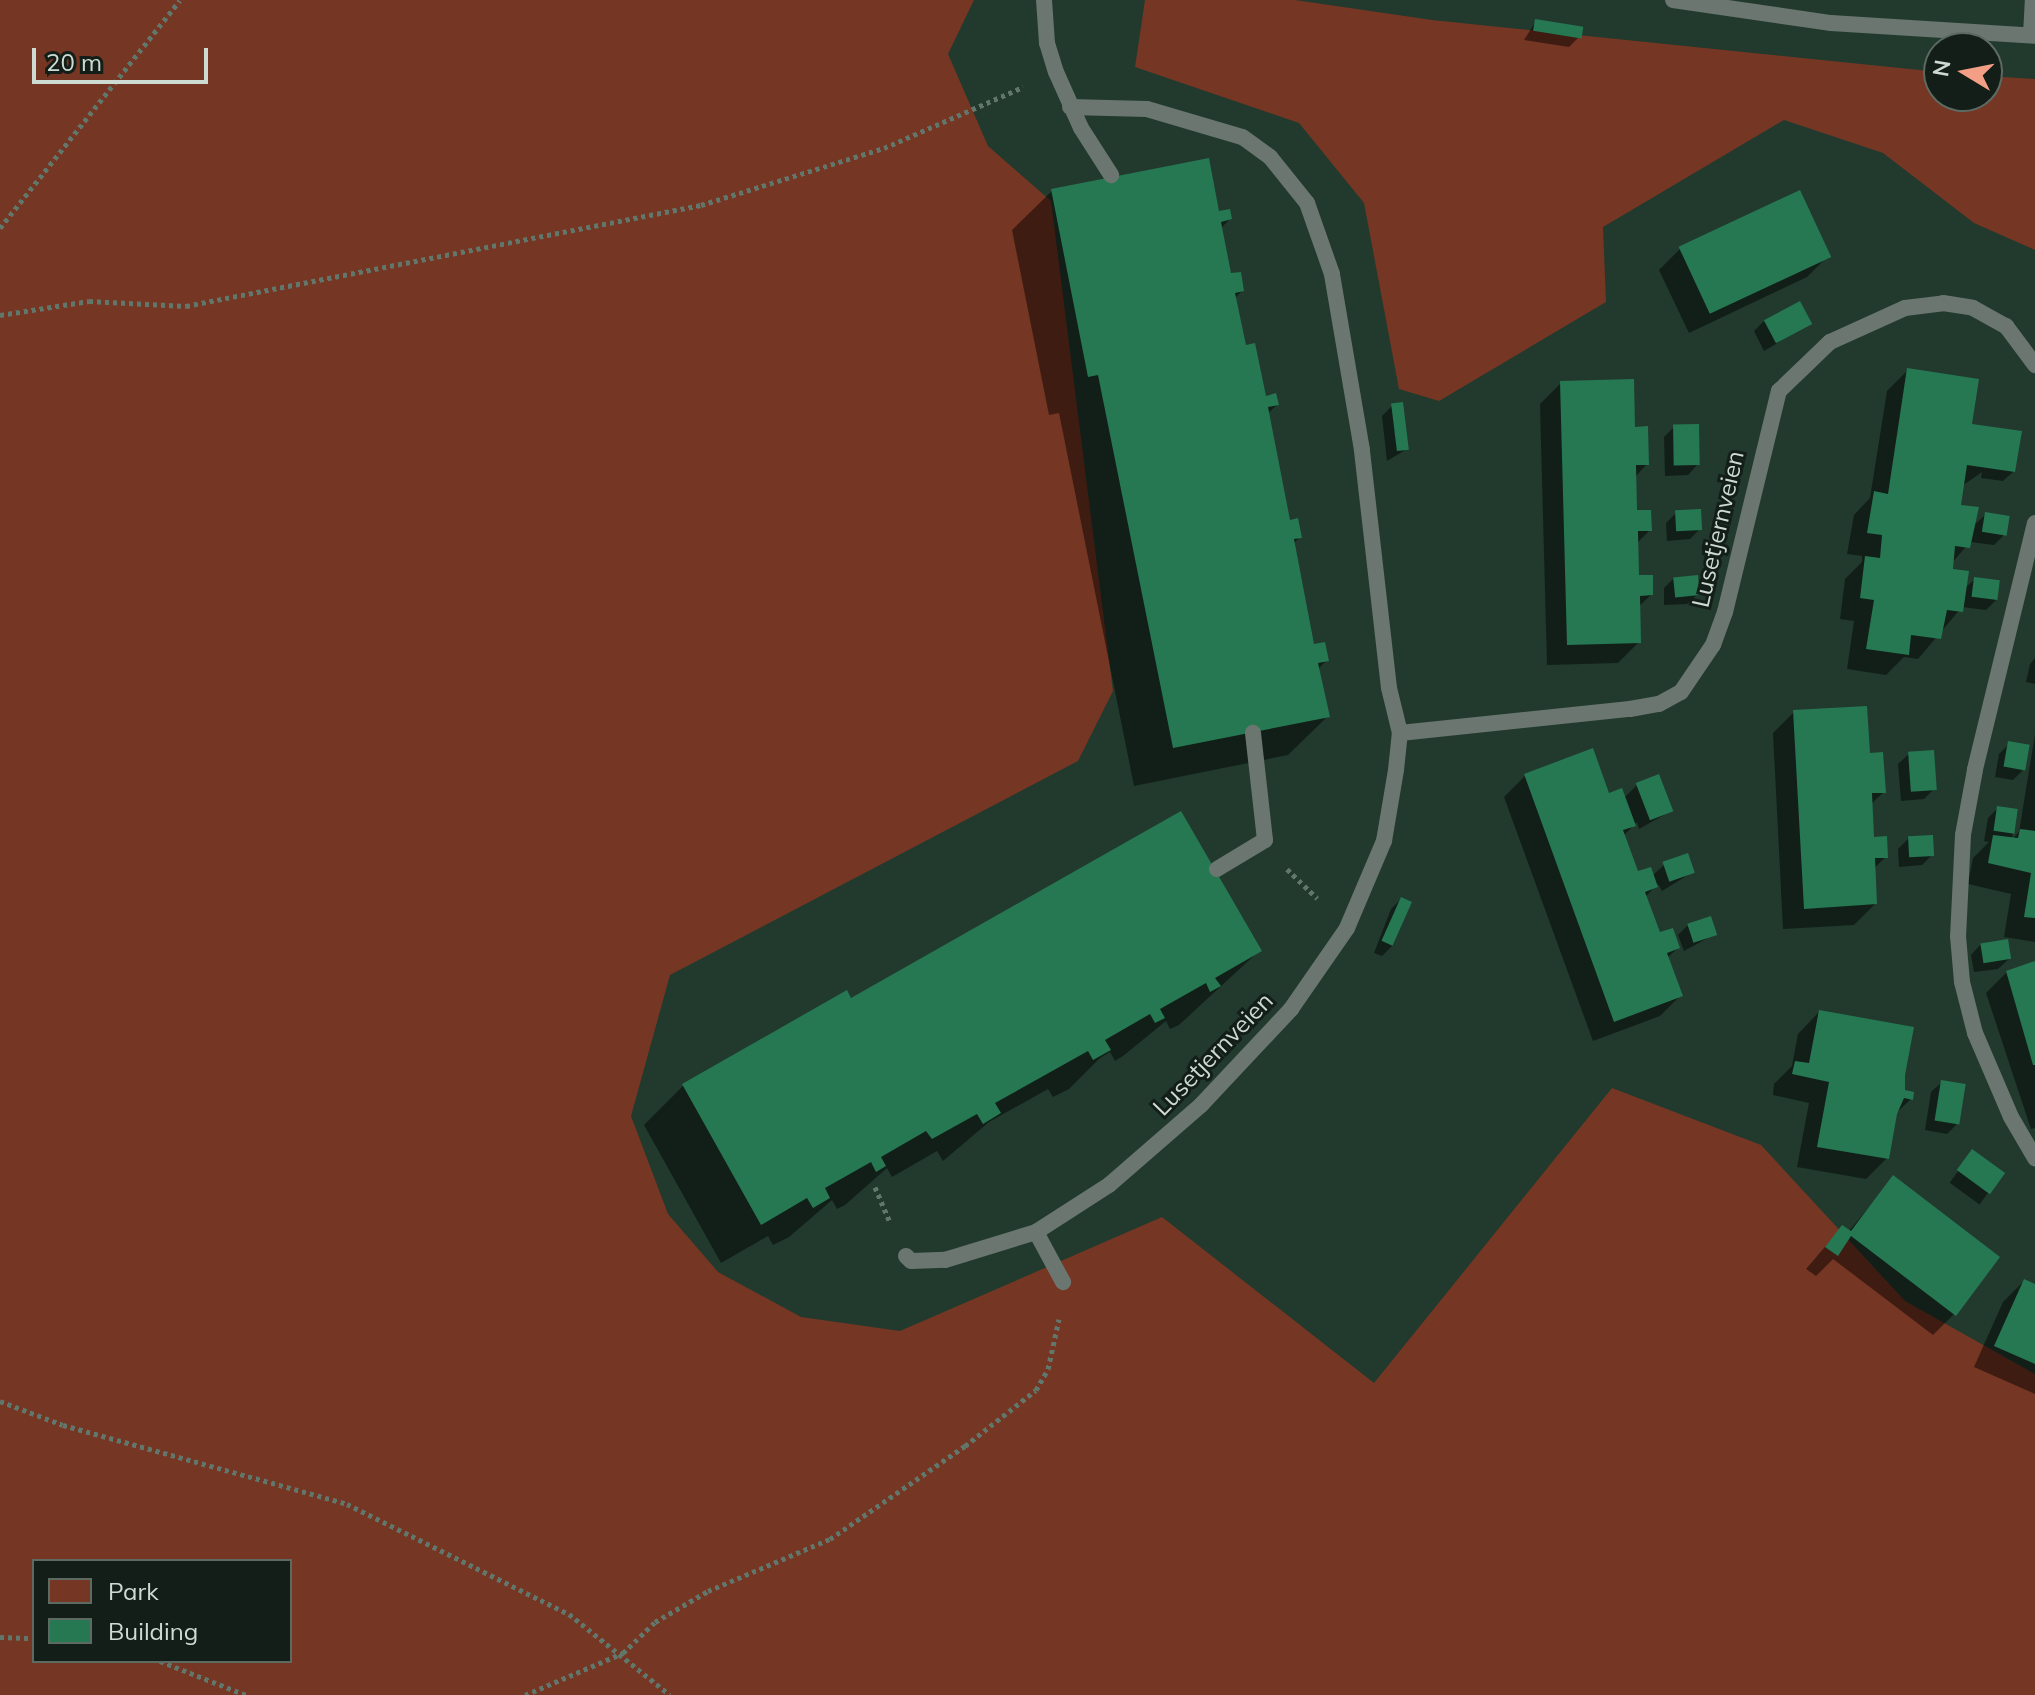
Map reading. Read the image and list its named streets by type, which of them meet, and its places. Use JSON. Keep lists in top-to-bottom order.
{
  "streets": {
    "lane": ["Lusetjernveien"]
  },
  "legend": ["Park", "Building"],
  "scale_bar": "20 m",
  "north": "left"
}
